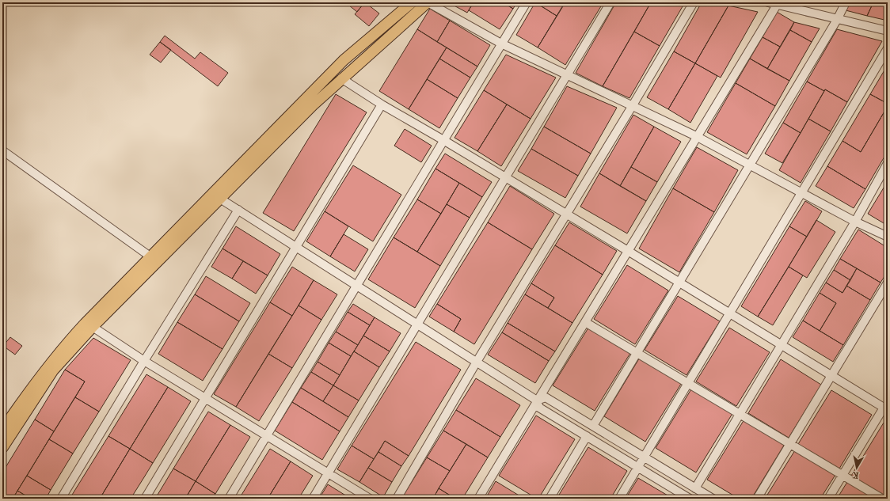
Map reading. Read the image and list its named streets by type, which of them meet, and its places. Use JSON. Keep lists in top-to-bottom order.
{
  "north": "bottom"
}
